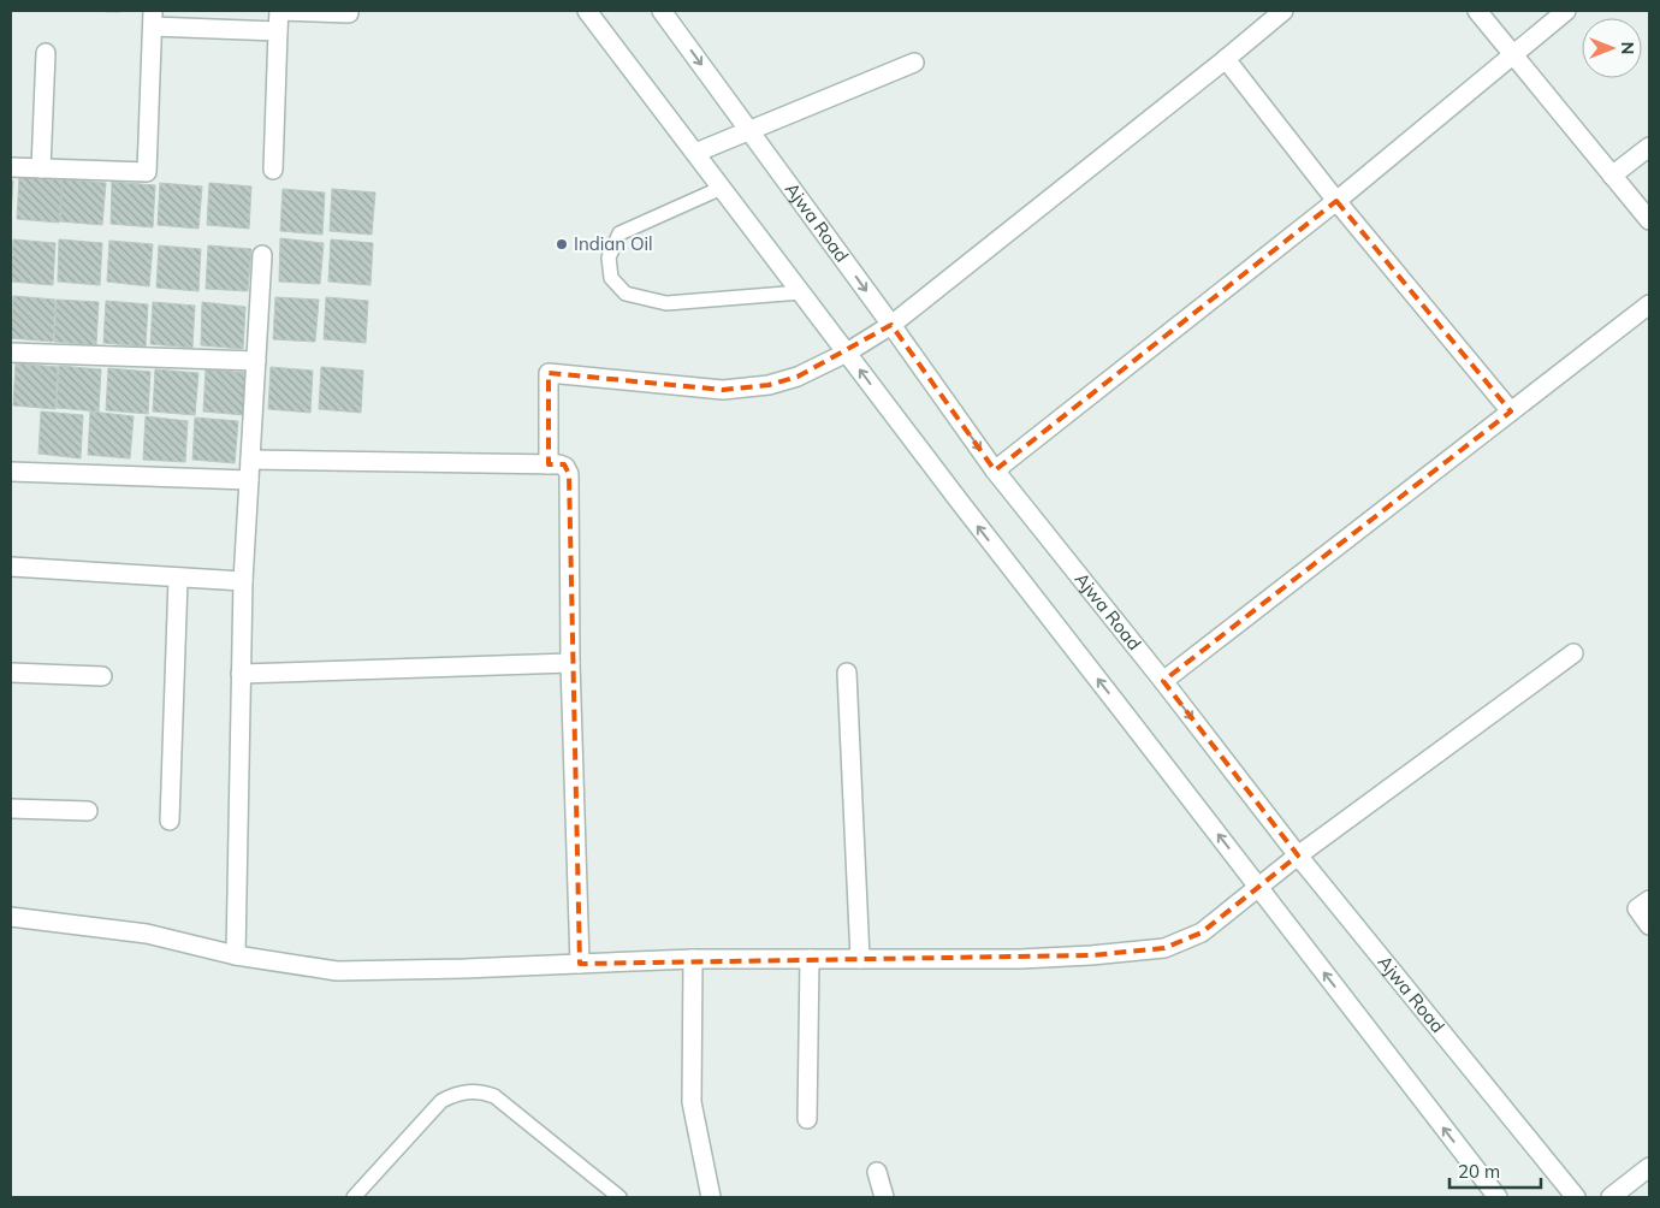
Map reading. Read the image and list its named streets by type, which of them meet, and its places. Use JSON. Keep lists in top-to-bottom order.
{
  "streets": {
    "street": ["Ajwa Road"]
  },
  "places": ["Indian Oil"],
  "scale_bar": "20 m",
  "north": "right"
}
